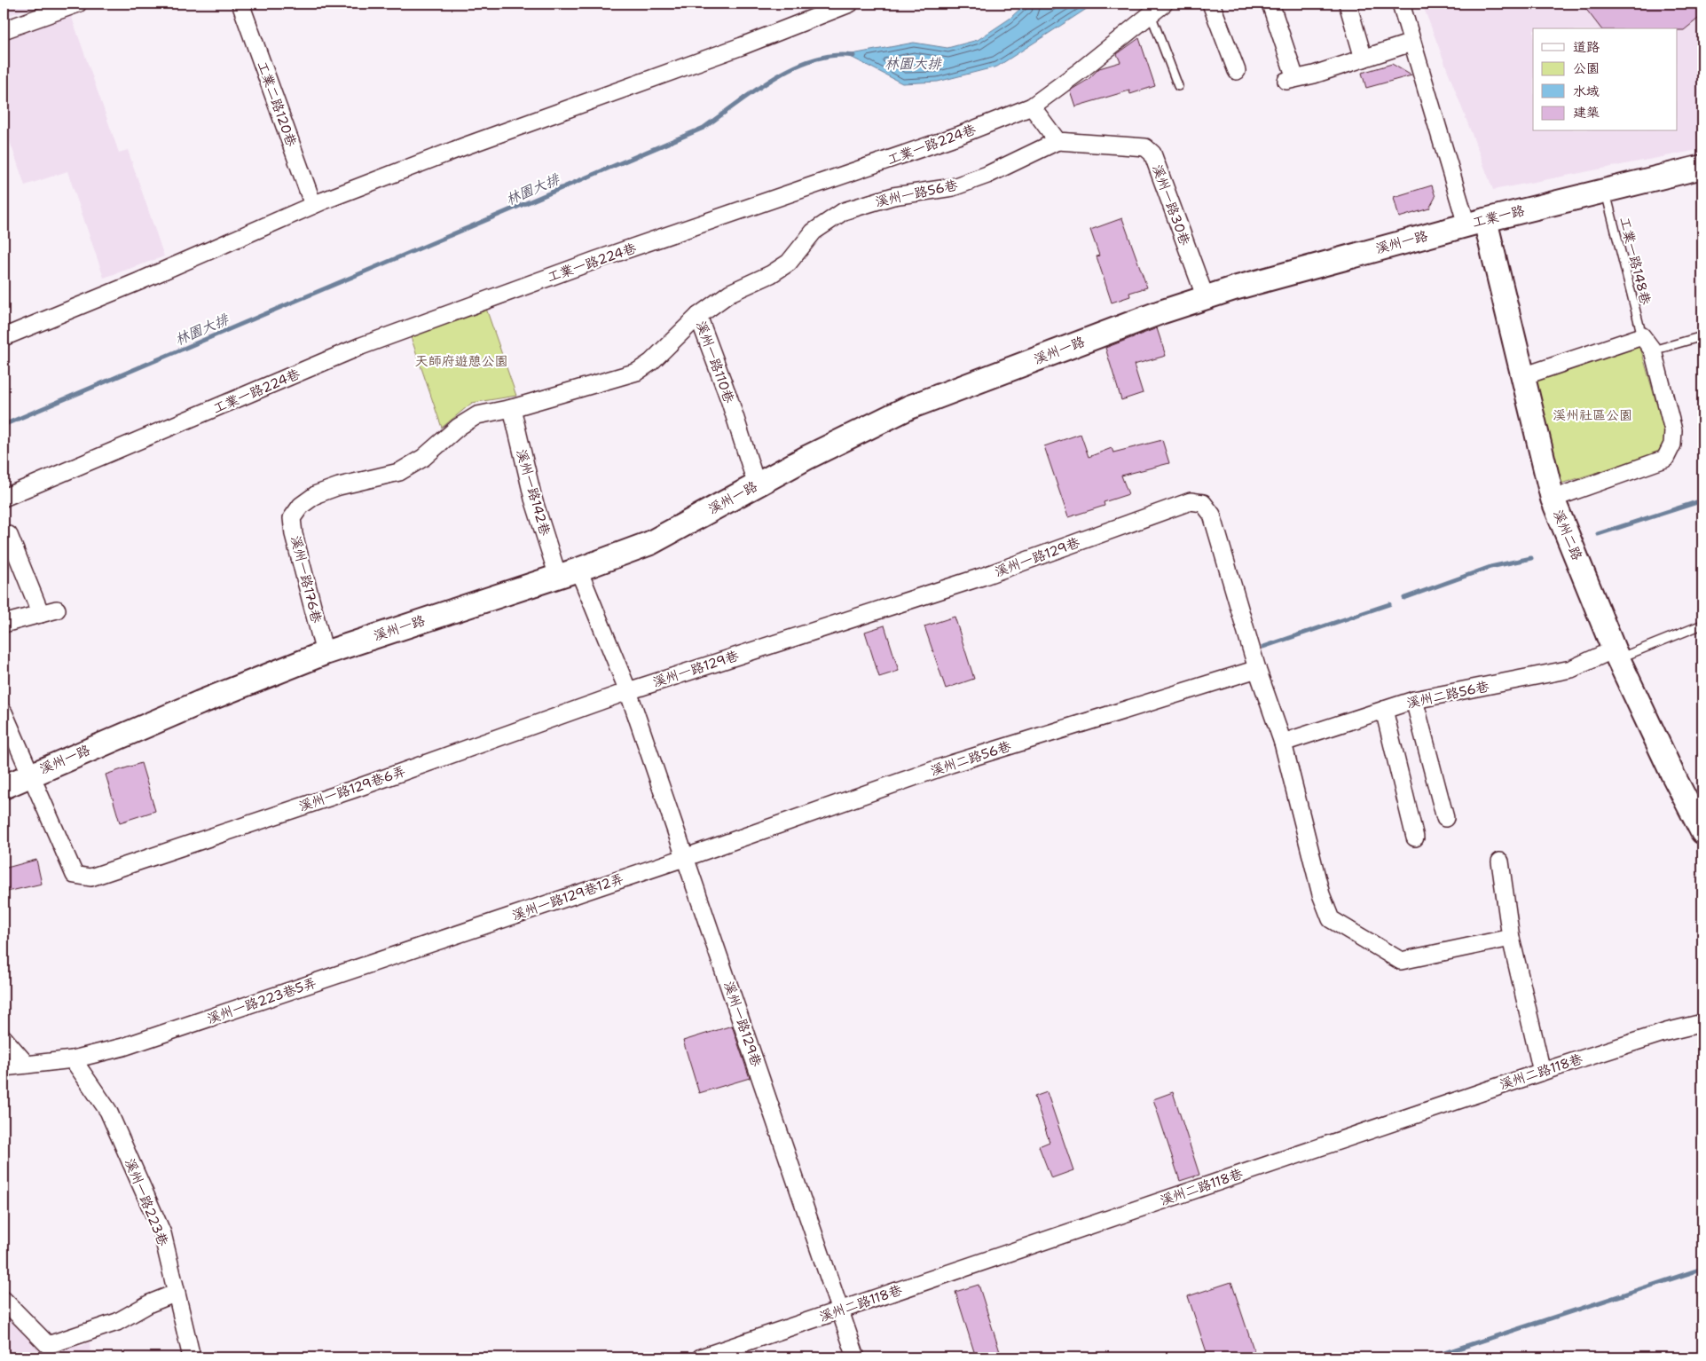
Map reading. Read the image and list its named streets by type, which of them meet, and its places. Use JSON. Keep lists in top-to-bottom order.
{
  "streets": {
    "street": [
      "工業二路120巷",
      "工業一路224巷",
      "溪州一路56巷",
      "溪州一路30巷",
      "工業一路",
      "溪州一路",
      "溪州一路110巷",
      "溪州一路142巷",
      "溪州二路",
      "溪州一路129巷",
      "溪州一路176巷",
      "溪州二路56巷",
      "溪州一路129巷6弄",
      "溪州一路129巷12弄",
      "溪州一路223巷5弄",
      "溪州二路118巷",
      "溪州一路223巷"
    ],
    "lane": ["工業一路148巷"]
  },
  "crossings": [
    ["溪州一路56巷", "溪州一路30巷"],
    ["溪州一路56巷", "溪州一路110巷"],
    ["溪州一路30巷", "溪州一路"],
    ["工業一路", "溪州一路"],
    ["工業一路", "工業一路148巷"],
    ["工業一路", "溪州二路"],
    ["溪州一路", "溪州一路110巷"],
    ["溪州一路", "溪州一路142巷"],
    ["溪州一路", "溪州二路"],
    ["溪州一路", "溪州一路129巷"],
    ["溪州一路", "溪州一路176巷"],
    ["溪州一路", "溪州一路129巷6弄"],
    ["溪州一路110巷", "溪州一路142巷"],
    ["溪州一路110巷", "溪州一路176巷"],
    ["溪州一路142巷", "溪州一路129巷"],
    ["溪州一路142巷", "溪州一路176巷"],
    ["溪州二路", "溪州二路56巷"],
    ["溪州一路129巷", "溪州二路56巷"],
    ["溪州一路129巷", "溪州一路129巷6弄"],
    ["溪州一路129巷", "溪州一路129巷12弄"],
    ["溪州一路129巷", "溪州二路118巷"],
    ["溪州二路56巷", "溪州一路129巷12弄"],
    ["溪州一路129巷12弄", "溪州一路223巷5弄"],
    ["溪州一路223巷5弄", "溪州一路223巷"]
  ],
  "water": ["林園大排"],
  "parks": ["天師府遊憩公園", "溪州社區公園"],
  "legend": [
    "道路",
    "公園",
    "水域",
    "建築"
  ]
}
